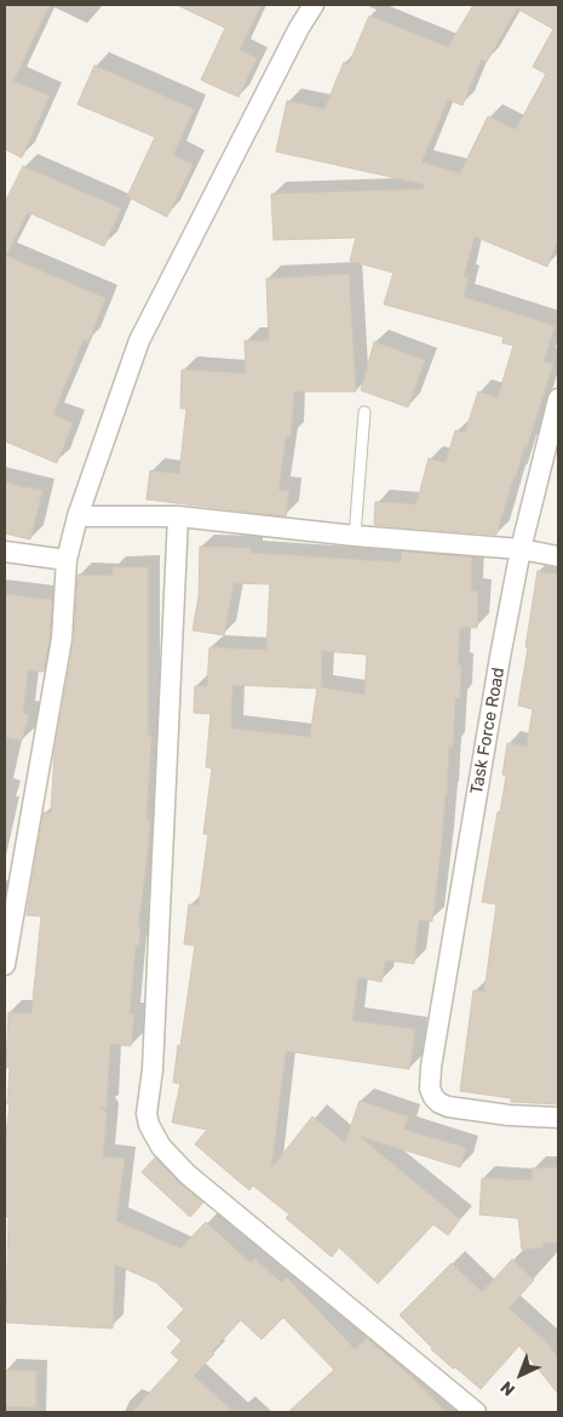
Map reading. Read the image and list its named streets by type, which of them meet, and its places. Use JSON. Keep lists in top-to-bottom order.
{
  "streets": {
    "street": ["Task Force Road"]
  },
  "north": "bottom left"
}
